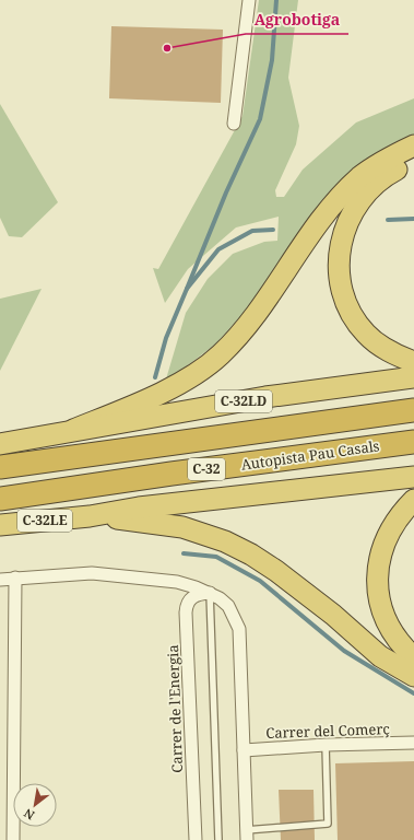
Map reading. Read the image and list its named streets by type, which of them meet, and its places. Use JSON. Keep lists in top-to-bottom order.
{
  "streets": {
    "highway": [
      "C-32LD",
      "Autopista Pau Casals",
      "C-32",
      "C-32LE"
    ],
    "street": ["Carrer de l'Energia", "Carrer del Comerç"]
  },
  "places": ["Agrobotiga"],
  "north": "bottom left"
}
